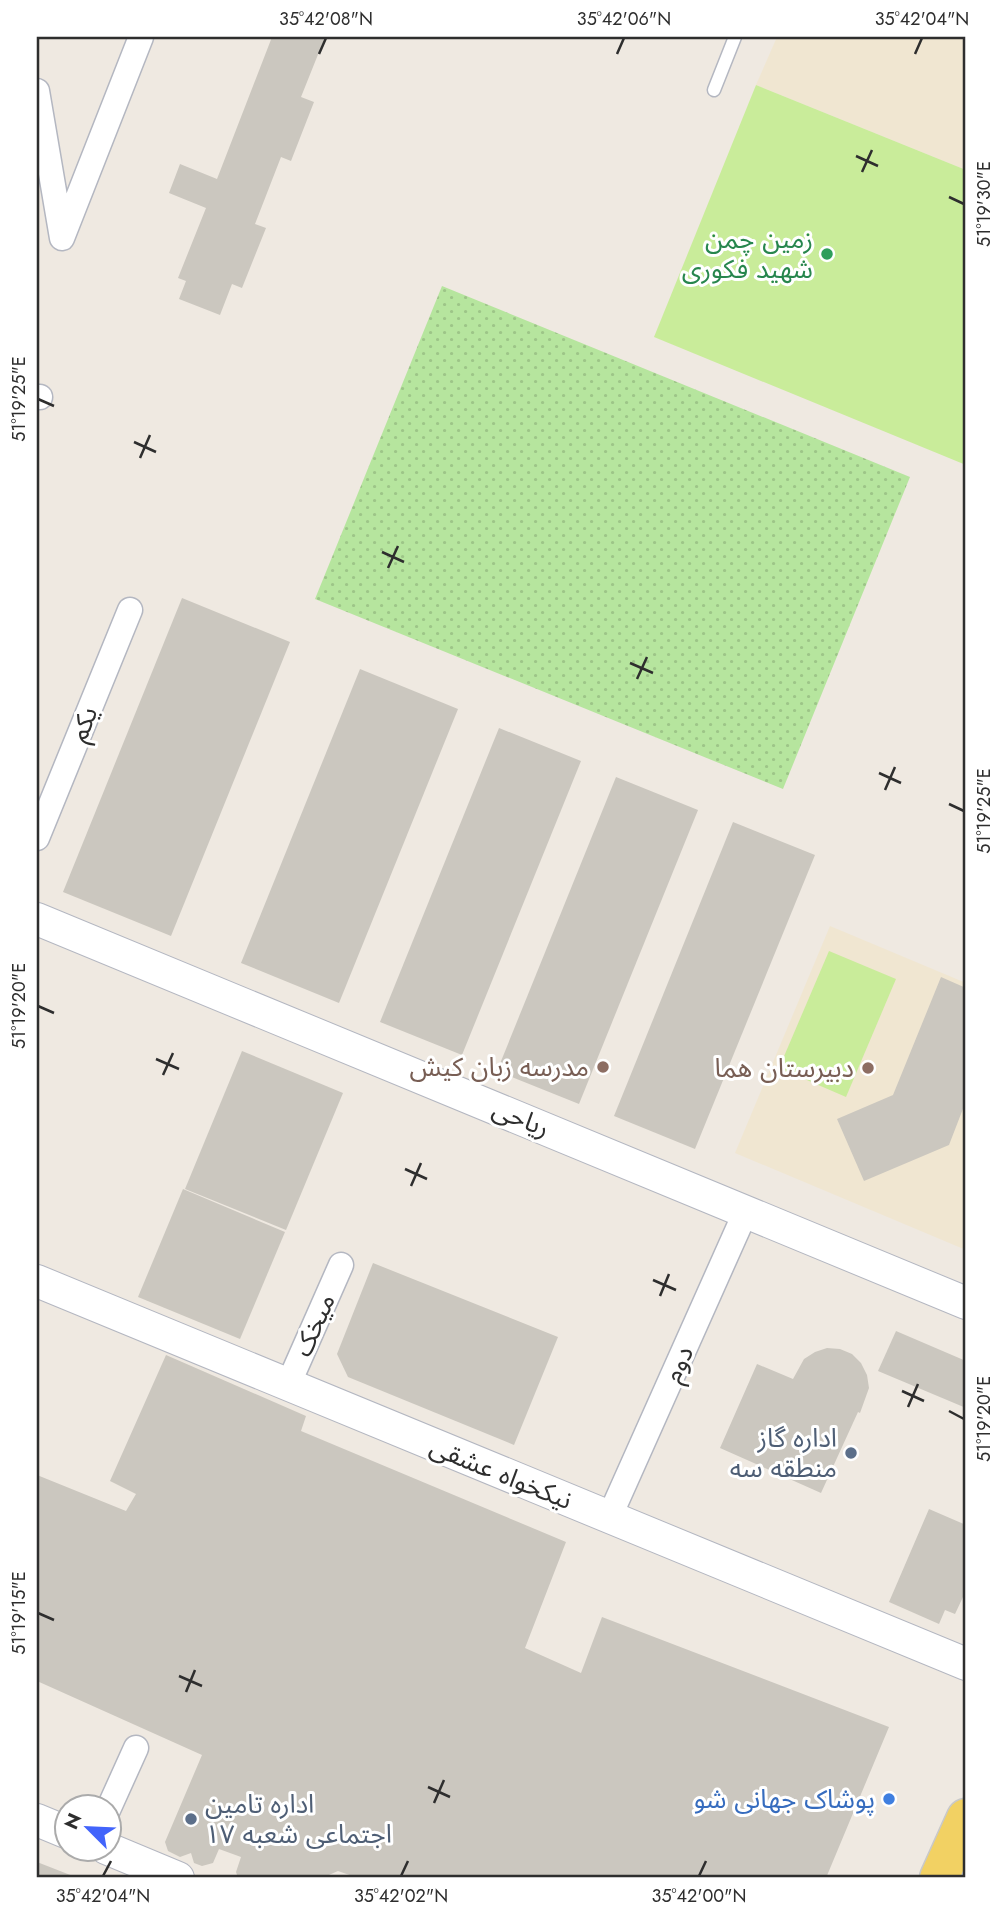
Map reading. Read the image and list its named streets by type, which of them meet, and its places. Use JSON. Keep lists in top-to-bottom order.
{
  "streets": {
    "street": [
      "یکم",
      "ریاحی",
      "میخک",
      "دوم",
      "نیکخواه عشقی"
    ]
  },
  "crossings": [
    ["ریاحی", "دوم"],
    ["میخک", "نیکخواه عشقی"],
    ["دوم", "نیکخواه عشقی"]
  ],
  "places": [
    "زمین چمن شهید فکوری",
    "مدرسه زبان کیش",
    "دبیرستان هما",
    "اداره گاز منطقه سه",
    "پوشاک جهانی شو",
    "اداره تامین اجتماعی شعبه ۱۷"
  ],
  "north": "top left",
  "coordinates": [
    "35°42'08\"N",
    "35°42'06\"N",
    "35°42'04\"N",
    "51°19'30\"E",
    "51°19'25\"E",
    "51°19'20\"E",
    "51°19'15\"E",
    "35°42'02\"N",
    "35°42'00\"N"
  ]
}
